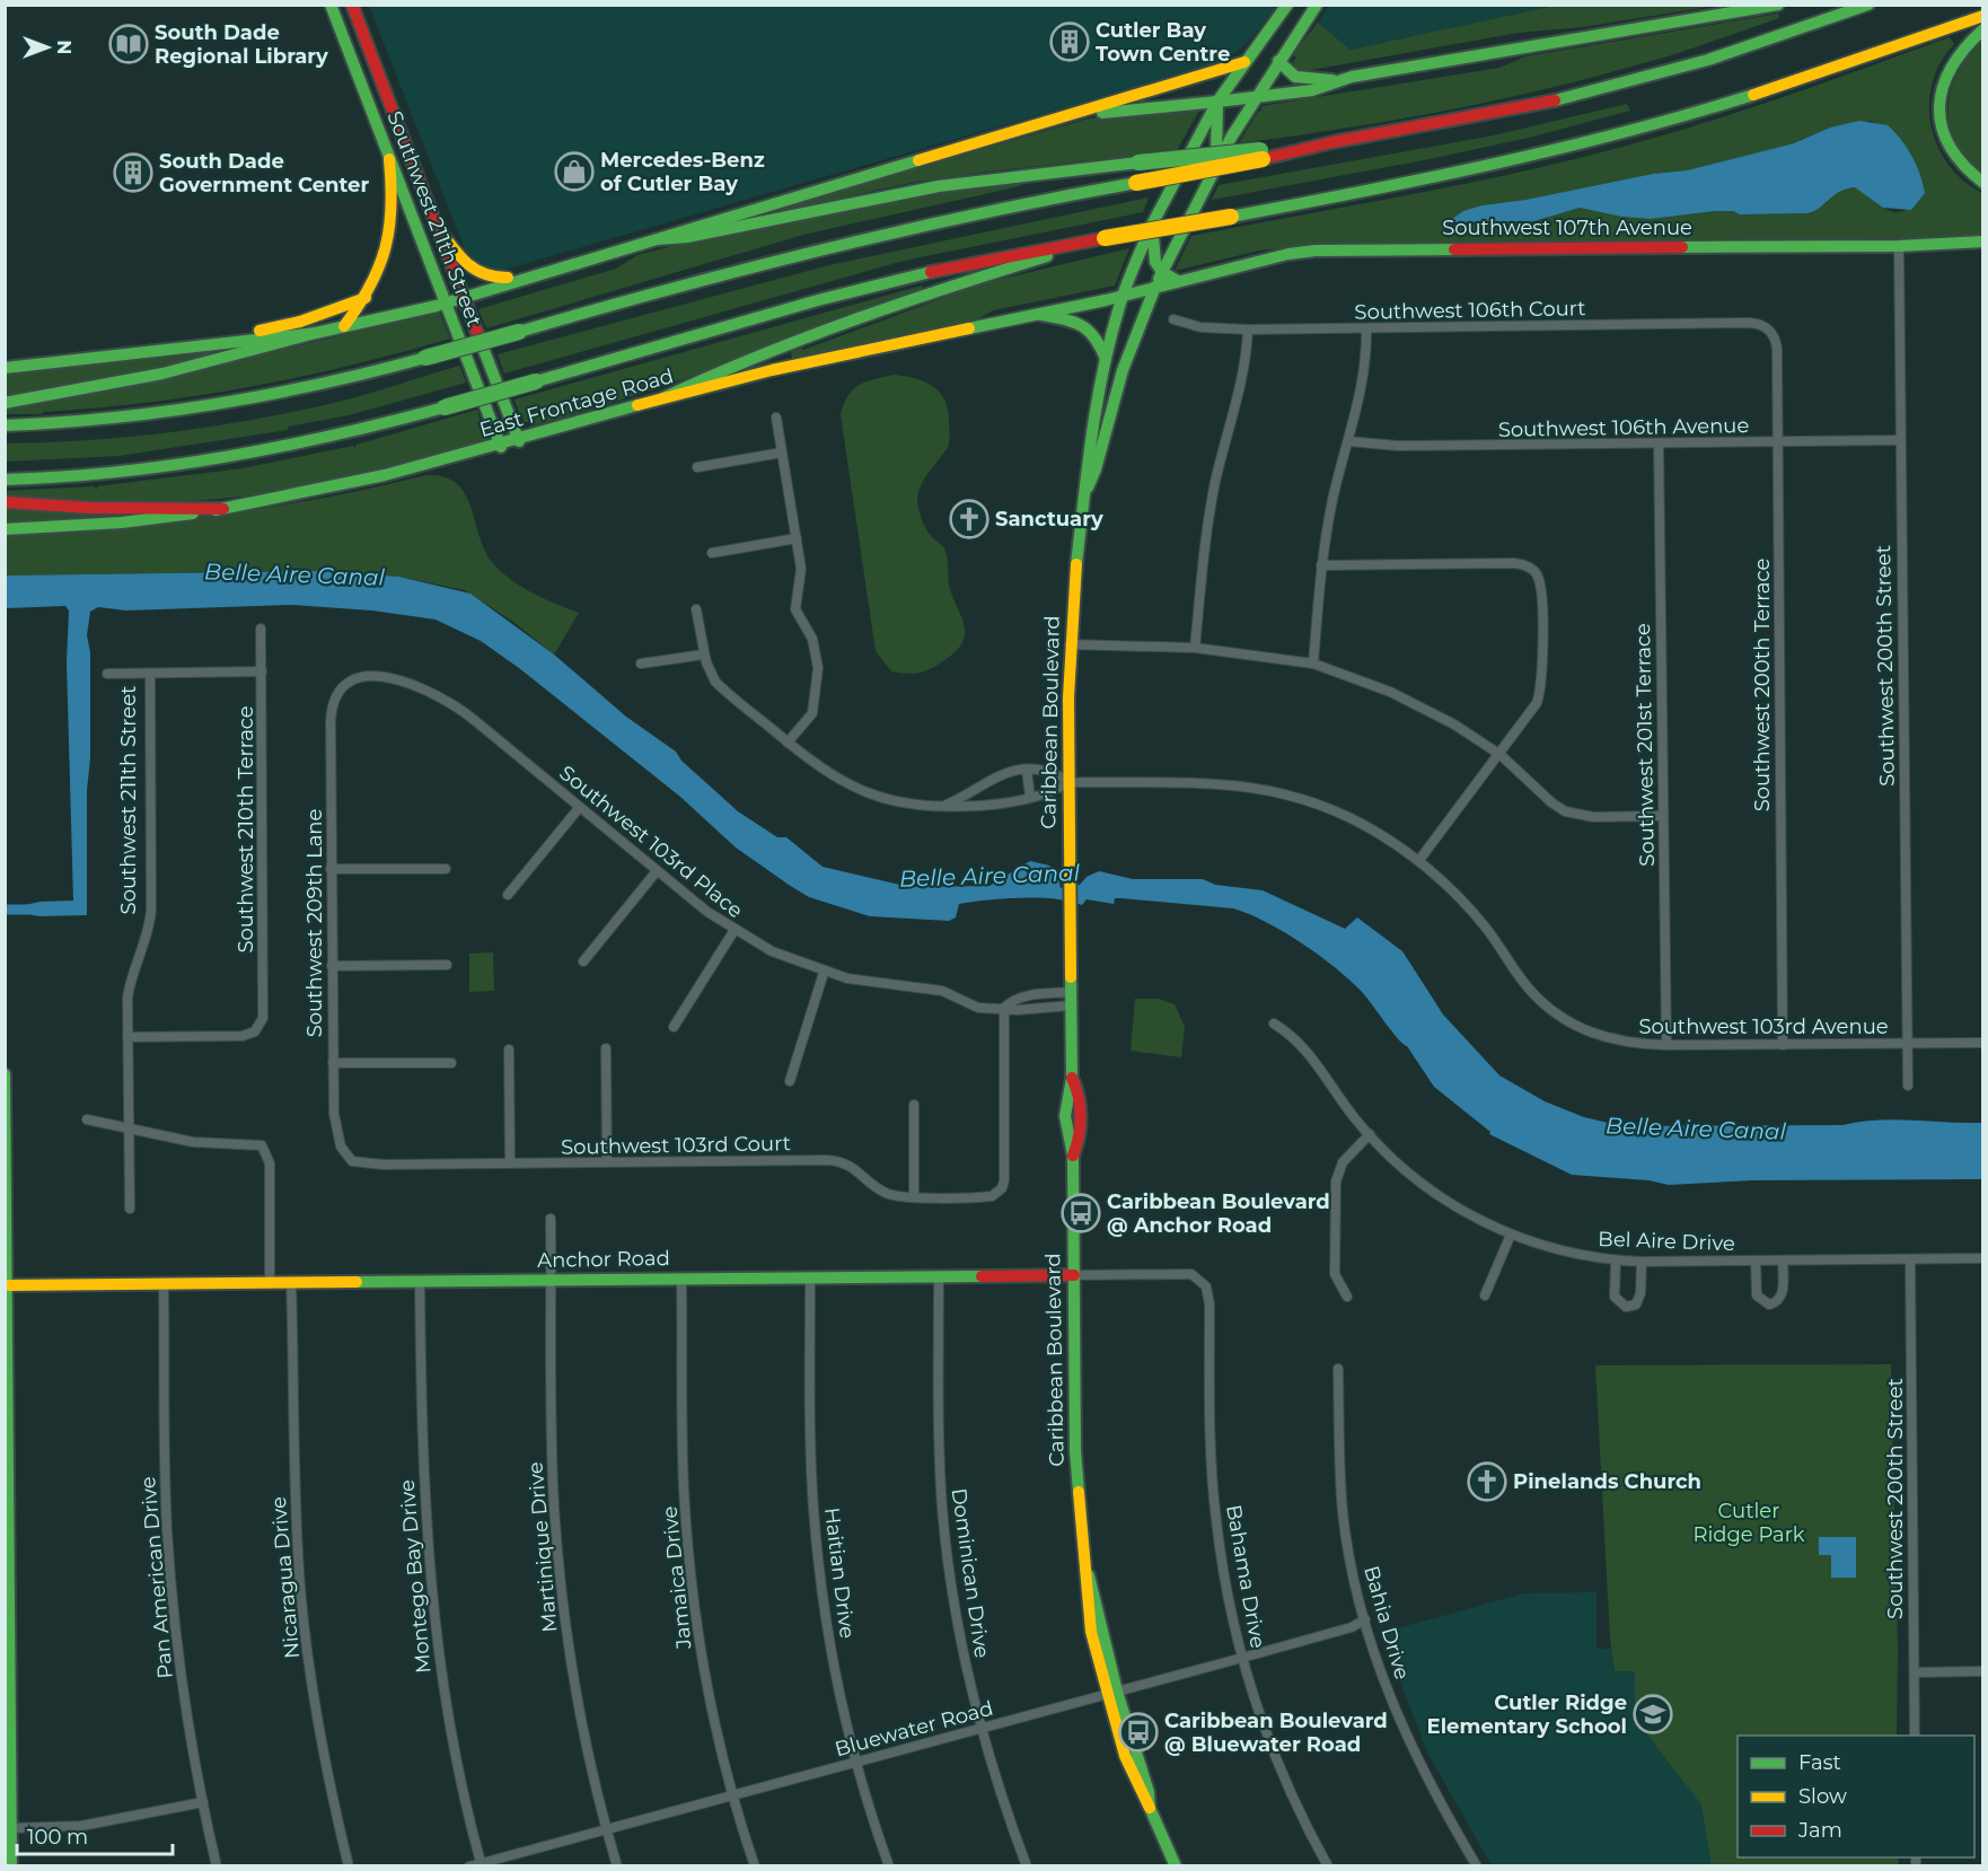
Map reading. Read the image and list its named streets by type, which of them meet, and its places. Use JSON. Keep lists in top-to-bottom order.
{
  "streets": {
    "main road": [
      "Southwest 211th Street",
      "Southwest 107th Avenue",
      "East Frontage Road",
      "Caribbean Boulevard",
      "Anchor Road"
    ],
    "street": [
      "Southwest 106th Court",
      "Southwest 106th Avenue",
      "Southwest 200th Street",
      "Southwest 200th Terrace",
      "Southwest 201st Terrace",
      "Southwest 210th Terrace",
      "Southwest 103rd Place",
      "Southwest 209th Lane",
      "Southwest 103rd Avenue",
      "Southwest 103rd Court",
      "Bel Aire Drive",
      "Martinique Drive",
      "Haitian Drive",
      "Dominican Drive",
      "Montego Bay Drive",
      "Bahama Drive",
      "Pan American Drive",
      "Nicaragua Drive",
      "Jamaica Drive",
      "Bahia Drive",
      "Bluewater Road"
    ]
  },
  "crossings": [
    ["Southwest 211th Street", "East Frontage Road"],
    ["Southwest 211th Street", "Southwest 210th Terrace"],
    ["Southwest 107th Avenue", "East Frontage Road"],
    ["Southwest 107th Avenue", "Southwest 200th Street"],
    ["Southwest 107th Avenue", "Caribbean Boulevard"],
    ["Southwest 106th Court", "Southwest 200th Terrace"],
    ["East Frontage Road", "Caribbean Boulevard"],
    ["Southwest 106th Avenue", "Southwest 200th Street"],
    ["Southwest 106th Avenue", "Southwest 200th Terrace"],
    ["Southwest 106th Avenue", "Southwest 201st Terrace"],
    ["Southwest 200th Street", "Southwest 103rd Avenue"],
    ["Southwest 200th Street", "Bel Aire Drive"],
    ["Southwest 200th Terrace", "Southwest 103rd Avenue"],
    ["Caribbean Boulevard", "Southwest 103rd Place"],
    ["Caribbean Boulevard", "Southwest 103rd Avenue"],
    ["Caribbean Boulevard", "Anchor Road"],
    ["Caribbean Boulevard", "Bluewater Road"],
    ["Southwest 201st Terrace", "Southwest 103rd Avenue"],
    ["Southwest 103rd Place", "Southwest 209th Lane"],
    ["Southwest 103rd Place", "Southwest 103rd Court"],
    ["Southwest 209th Lane", "Southwest 103rd Court"],
    ["Anchor Road", "Martinique Drive"],
    ["Anchor Road", "Haitian Drive"],
    ["Anchor Road", "Dominican Drive"],
    ["Anchor Road", "Montego Bay Drive"],
    ["Anchor Road", "Bahama Drive"],
    ["Anchor Road", "Pan American Drive"],
    ["Anchor Road", "Nicaragua Drive"],
    ["Anchor Road", "Jamaica Drive"],
    ["Martinique Drive", "Bluewater Road"],
    ["Haitian Drive", "Bluewater Road"],
    ["Dominican Drive", "Bluewater Road"],
    ["Montego Bay Drive", "Bluewater Road"],
    ["Bahama Drive", "Bluewater Road"],
    ["Jamaica Drive", "Bluewater Road"],
    ["Bahia Drive", "Bluewater Road"]
  ],
  "water": ["Belle Aire Canal"],
  "parks": ["Cutler Ridge Park"],
  "places": {
    "building": ["Cutler Bay Town Centre", "South Dade Government Center"],
    "library": ["South Dade Regional Library"],
    "shop": ["Mercedes-Benz of Cutler Bay"],
    "church": ["Sanctuary", "Pinelands Church"],
    "bus stop": ["Caribbean Boulevard @ Anchor Road", "Caribbean Boulevard @ Bluewater Road"],
    "school or university": ["Cutler Ridge Elementary School"]
  },
  "legend": ["Fast", "Slow", "Jam"],
  "scale_bar": "100 m",
  "north": "right"
}
